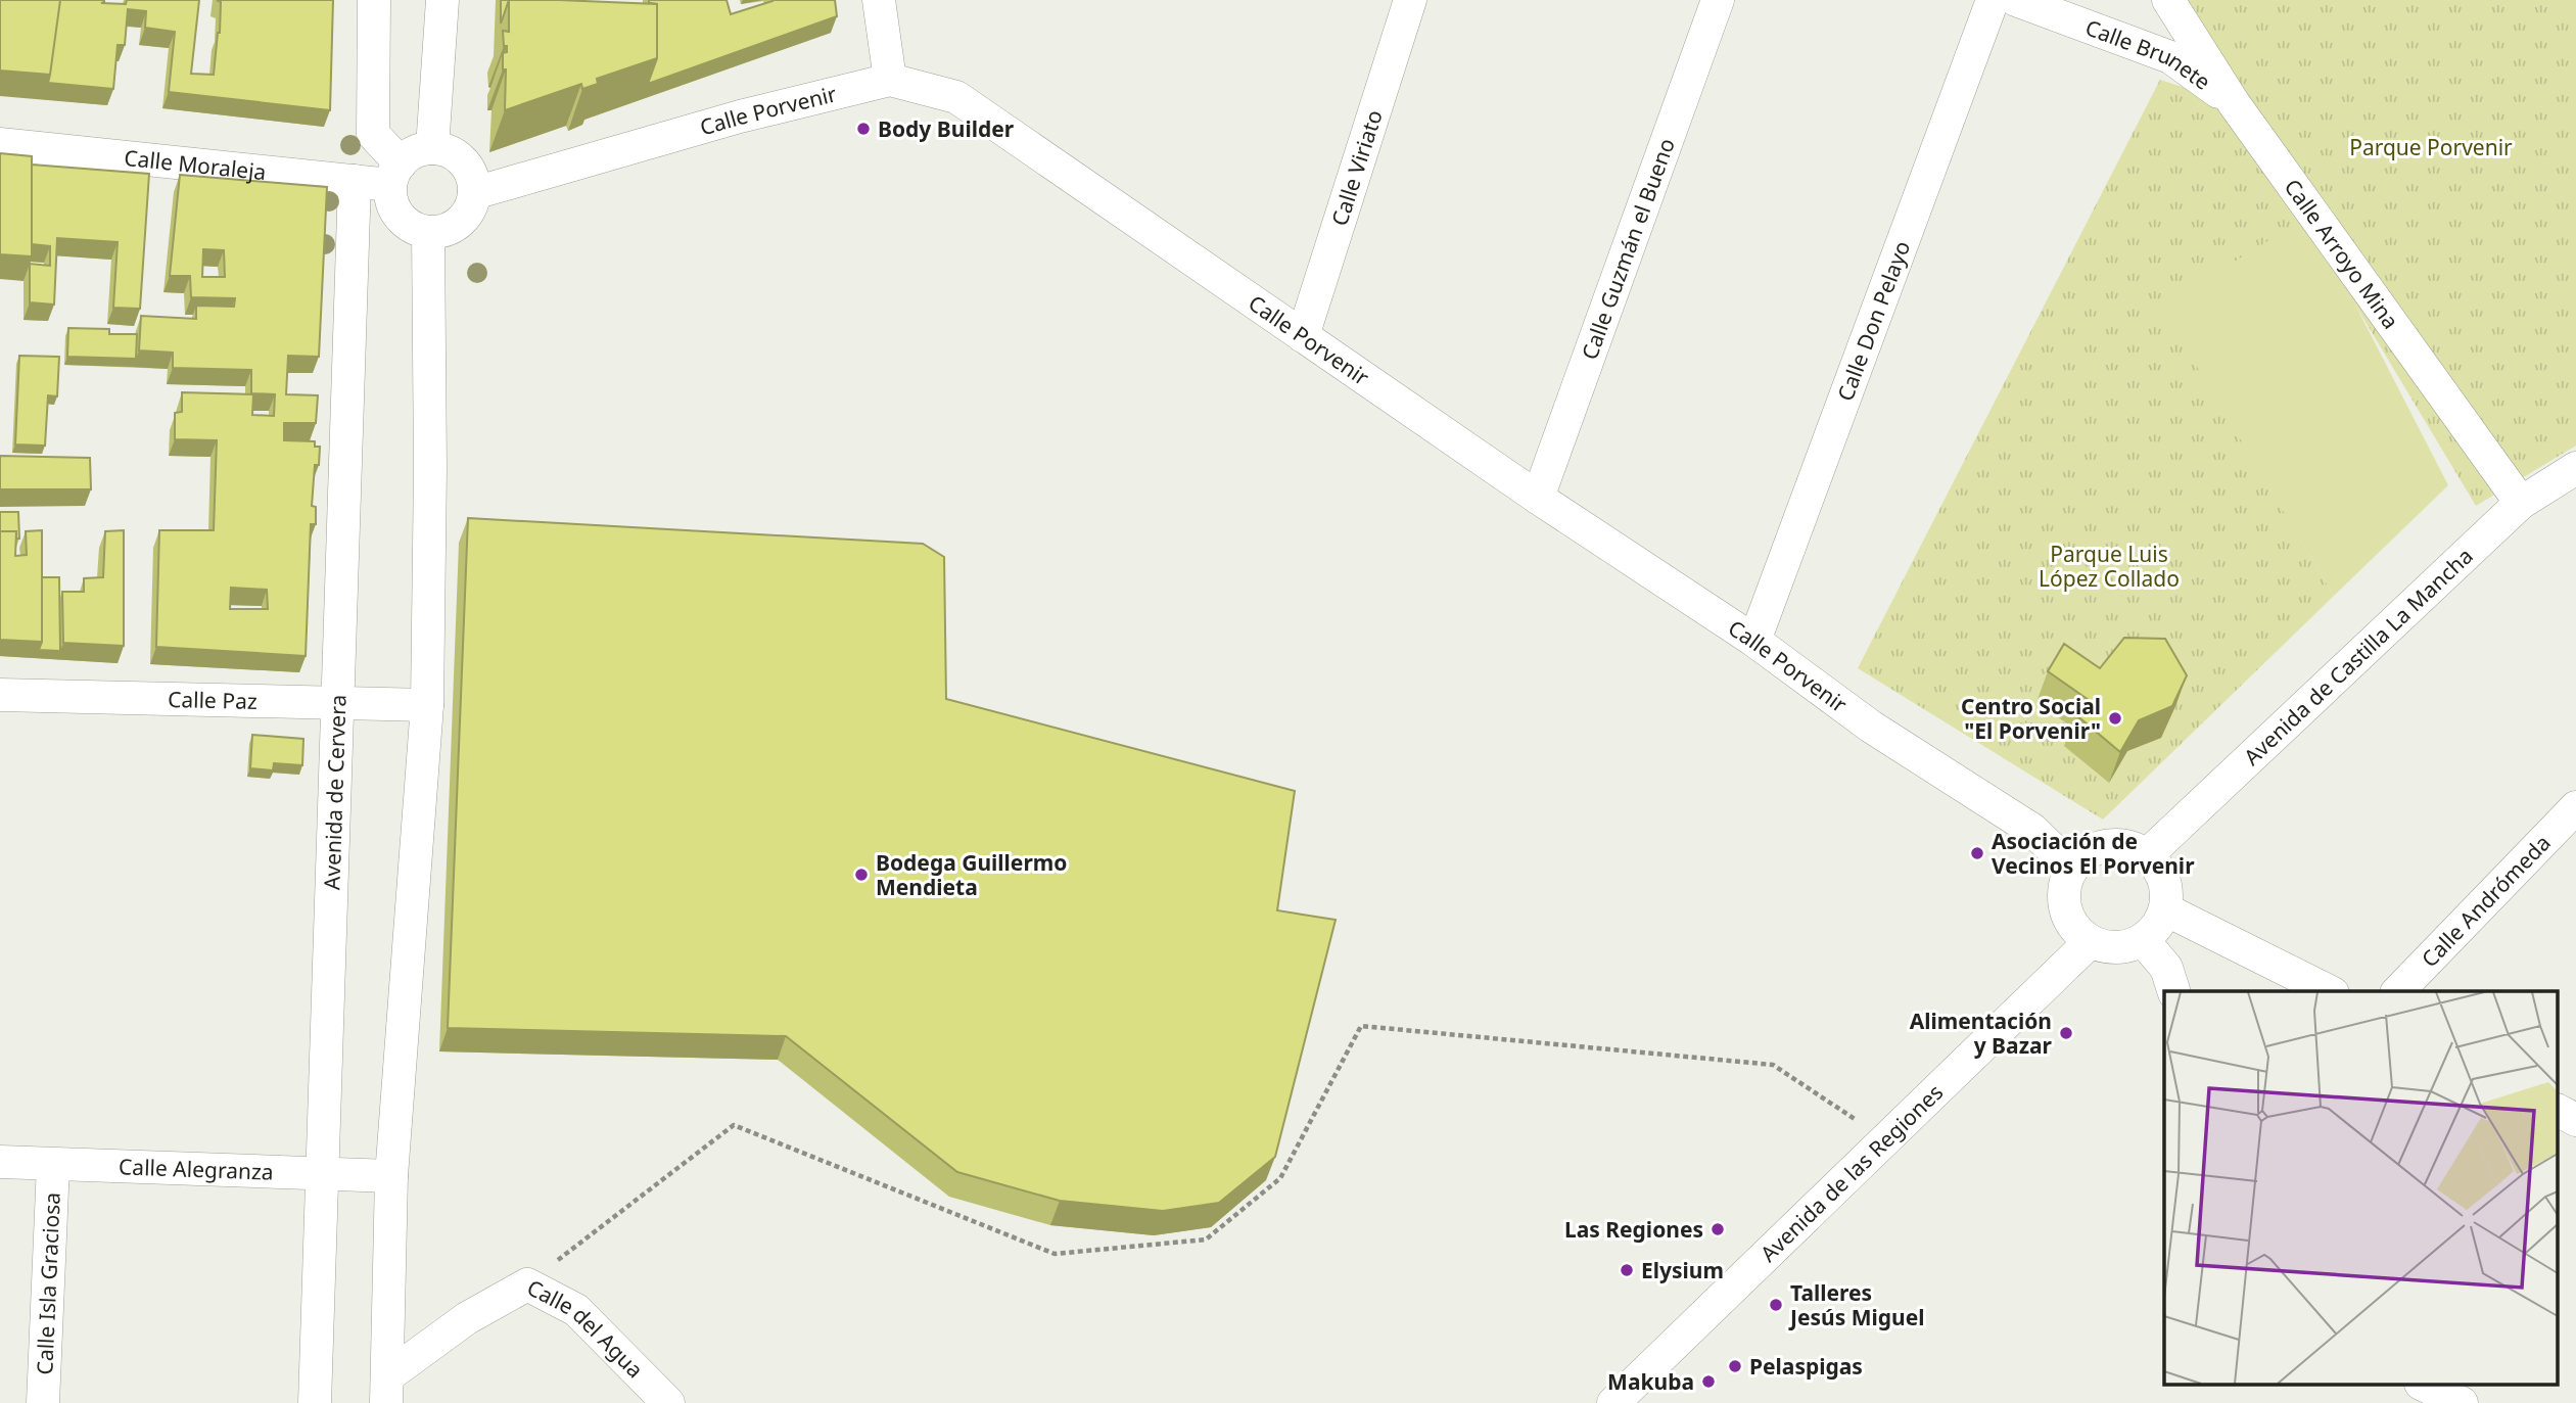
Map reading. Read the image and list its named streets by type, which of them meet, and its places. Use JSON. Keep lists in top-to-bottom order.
{
  "streets": {
    "street": [
      "Calle Brunete",
      "Calle Porvenir",
      "Calle Moraleja",
      "Calle Viriato",
      "Calle Guzmán el Bueno",
      "Calle Arroyo Mina",
      "Calle Don Pelayo",
      "Avenida de Castilla La Mancha",
      "Calle Paz",
      "Avenida de Cervera",
      "Calle Andrómeda",
      "Calle Alegranza",
      "Avenida de las Regiones",
      "Calle Isla Graciosa",
      "Calle del Agua"
    ]
  },
  "crossings": [
    ["Calle Brunete", "Calle Arroyo Mina"],
    ["Calle Porvenir", "Calle Moraleja"],
    ["Calle Porvenir", "Calle Viriato"],
    ["Calle Porvenir", "Calle Guzmán el Bueno"],
    ["Calle Porvenir", "Calle Don Pelayo"],
    ["Calle Porvenir", "Avenida de Castilla La Mancha"],
    ["Calle Porvenir", "Avenida de las Regiones"],
    ["Calle Moraleja", "Avenida de Cervera"],
    ["Calle Arroyo Mina", "Avenida de Castilla La Mancha"],
    ["Avenida de Castilla La Mancha", "Avenida de las Regiones"],
    ["Calle Paz", "Avenida de Cervera"],
    ["Avenida de Cervera", "Calle Alegranza"],
    ["Calle Alegranza", "Calle Isla Graciosa"]
  ],
  "parks": ["Parque Porvenir", "Parque Luis López Collado"],
  "places": [
    "Body Builder",
    "Centro Social \"El Porvenir\"",
    "Asociación de Vecinos El Porvenir",
    "Bodega Guillermo Mendieta",
    "Alimentación y Bazar",
    "Las Regiones",
    "Elysium",
    "Talleres Jesús Miguel",
    "Pelaspigas",
    "Makuba"
  ]
}
